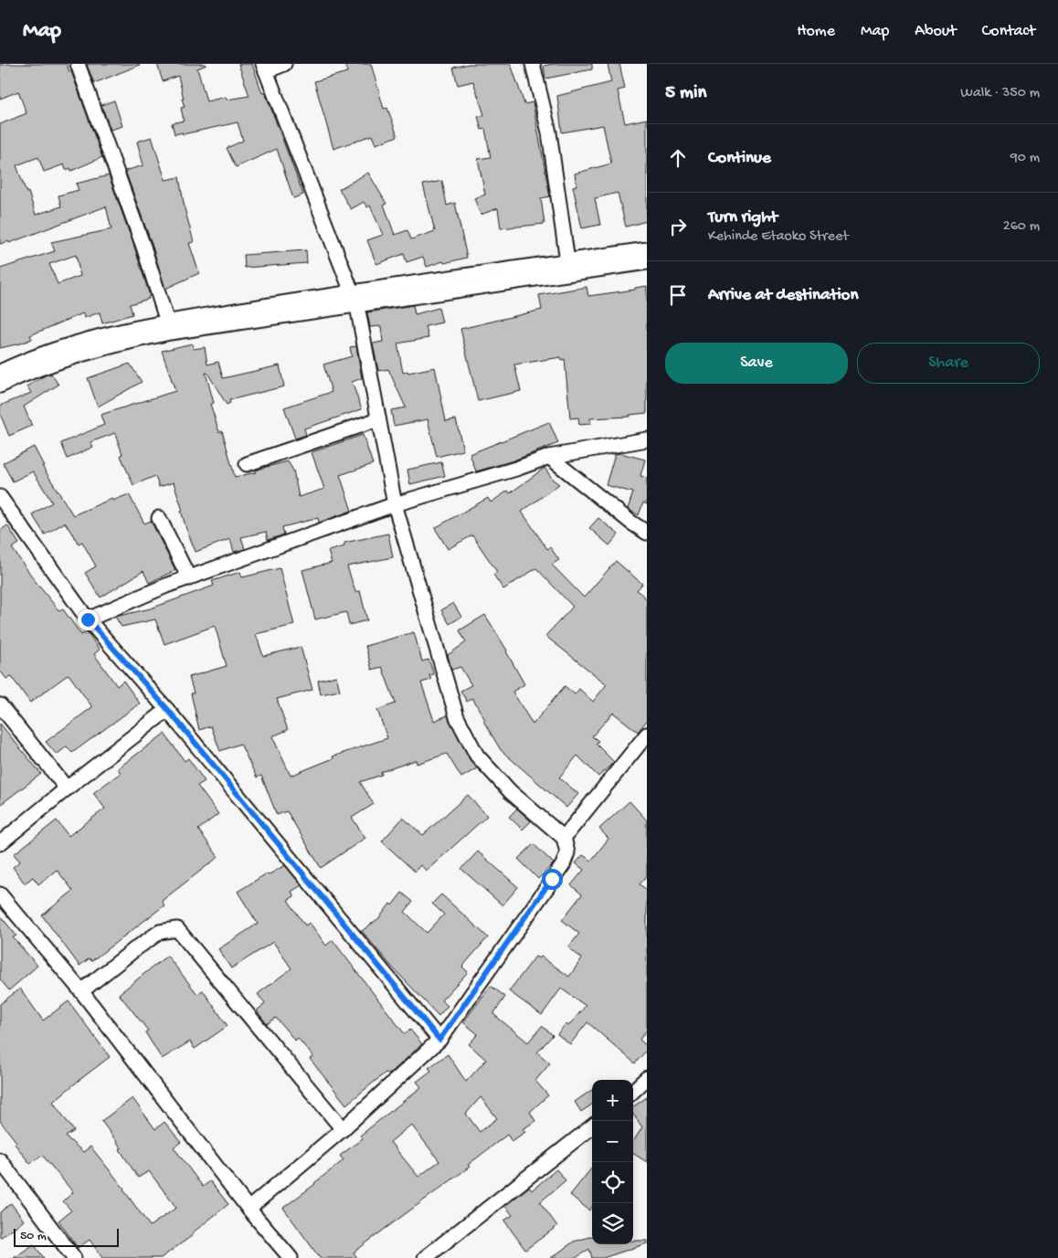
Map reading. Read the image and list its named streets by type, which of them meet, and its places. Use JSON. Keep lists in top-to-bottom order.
{
  "scale_bar": "50 m",
  "page": {
    "header": "Map",
    "nav": [
      "Home",
      "Map",
      "About",
      "Contact"
    ],
    "heading": ["5 min", "Walk · 350 m"],
    "list": [
      ["Continue", "90 m"],
      ["Turn right", "Kehinde Etaoko Street", "260 m"],
      "Arrive at destination"
    ],
    "buttons": ["Save", "Share"],
    "map_buttons": ["+", "−"],
    "scale": "50 m"
  }
}
